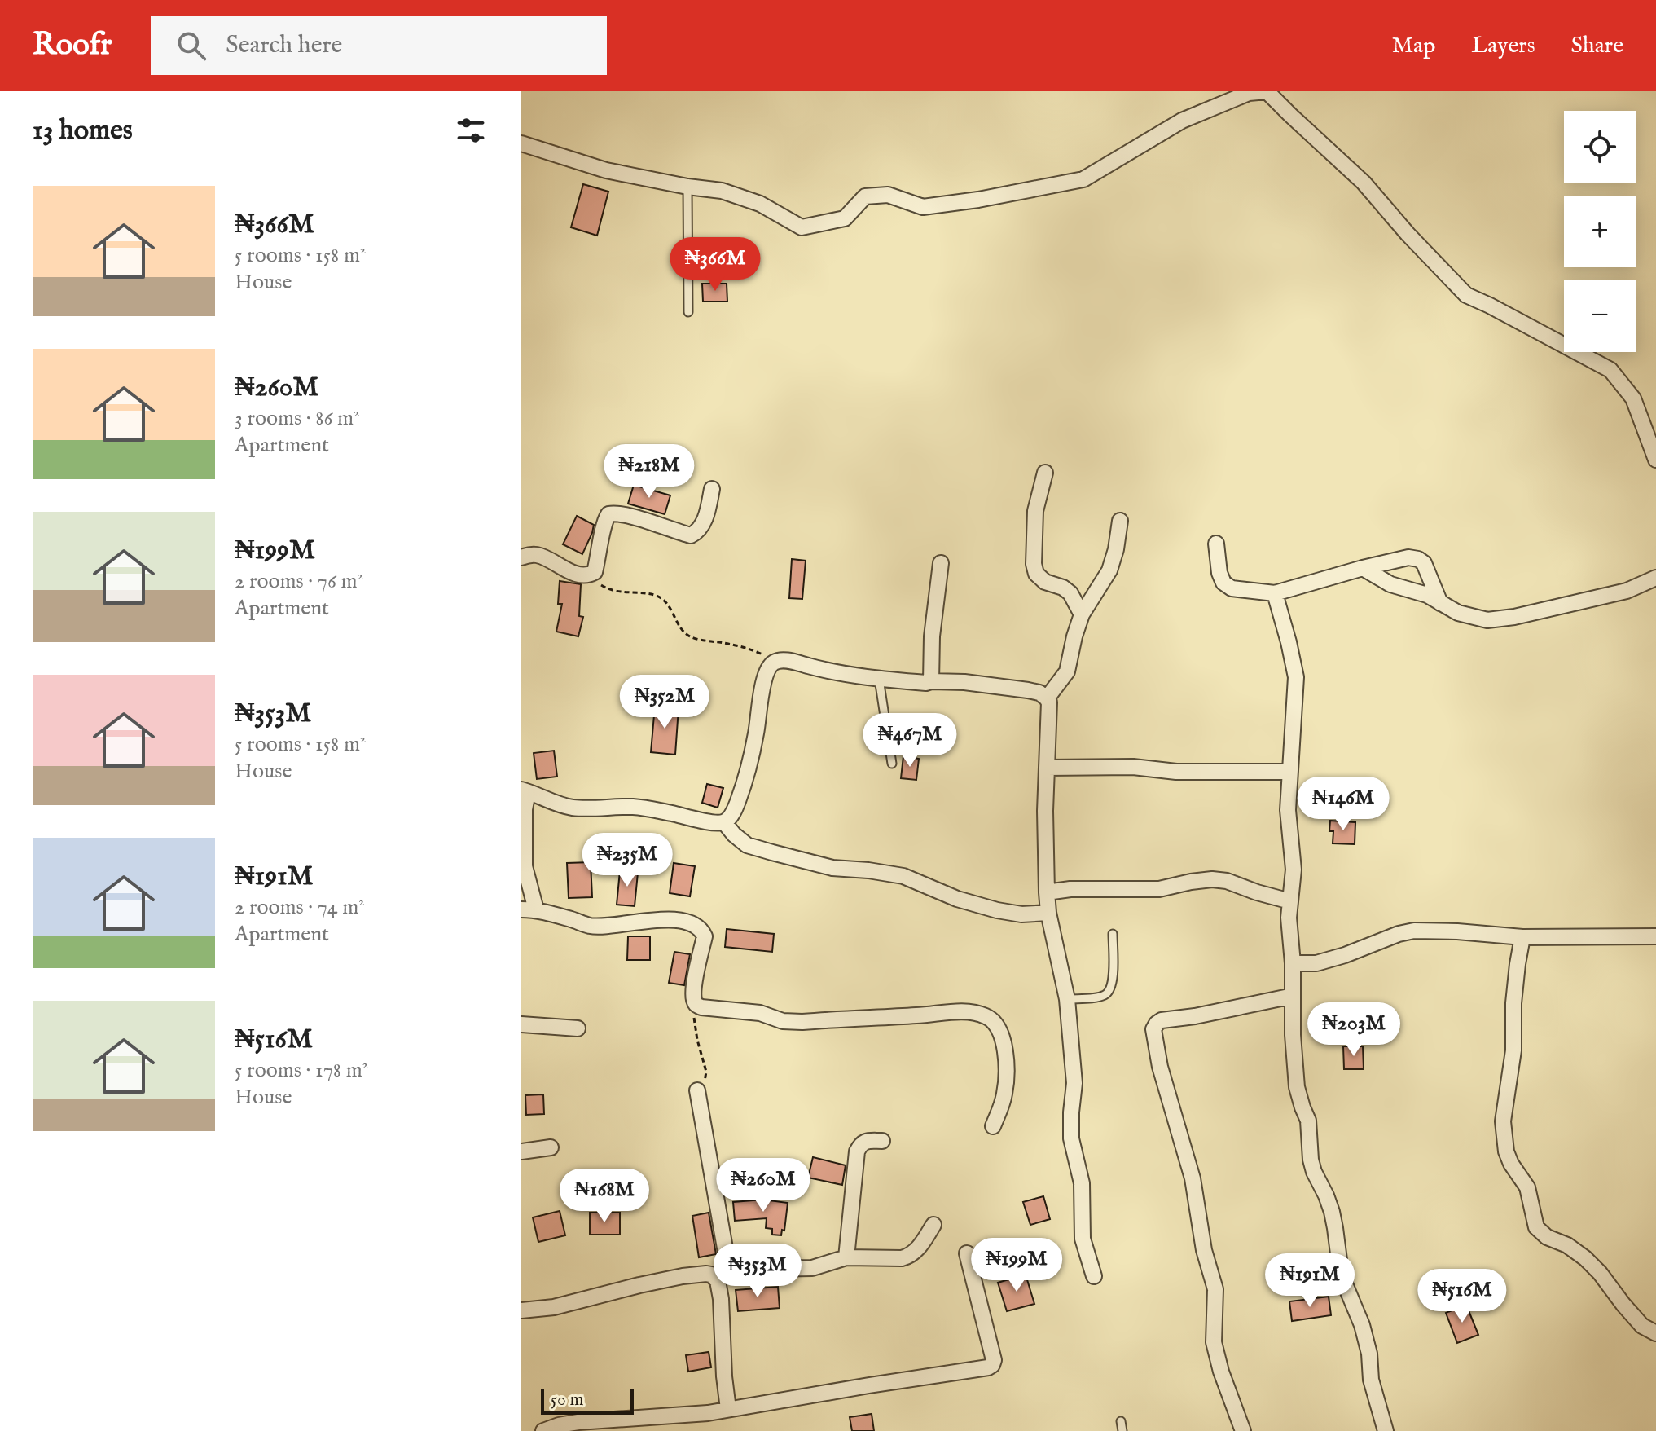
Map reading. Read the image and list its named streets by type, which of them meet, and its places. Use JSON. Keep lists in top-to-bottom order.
{
  "scale_bar": "50 m",
  "page": {
    "header": "Roofr",
    "search": "Search here",
    "nav": ["Map", "Layers", "Share"],
    "heading": "13 homes",
    "map_buttons": ["+", "−"],
    "list": [
      {
        "name": "₦366M",
        "note": "5 rooms · 158 m² · House"
      },
      {
        "name": "₦260M",
        "note": "3 rooms · 86 m² · Apartment"
      },
      {
        "name": "₦199M",
        "note": "2 rooms · 76 m² · Apartment"
      },
      {
        "name": "₦353M",
        "note": "5 rooms · 158 m² · House"
      },
      {
        "name": "₦191M",
        "note": "2 rooms · 74 m² · Apartment"
      },
      {
        "name": "₦516M",
        "note": "5 rooms · 178 m² · House"
      }
    ],
    "price": [
      "₦366M",
      "₦218M",
      "₦352M",
      "₦467M",
      "₦146M",
      "₦235M",
      "₦203M",
      "₦260M",
      "₦168M",
      "₦199M",
      "₦353M",
      "₦191M",
      "₦516M"
    ],
    "scale": "50 m"
  }
}
